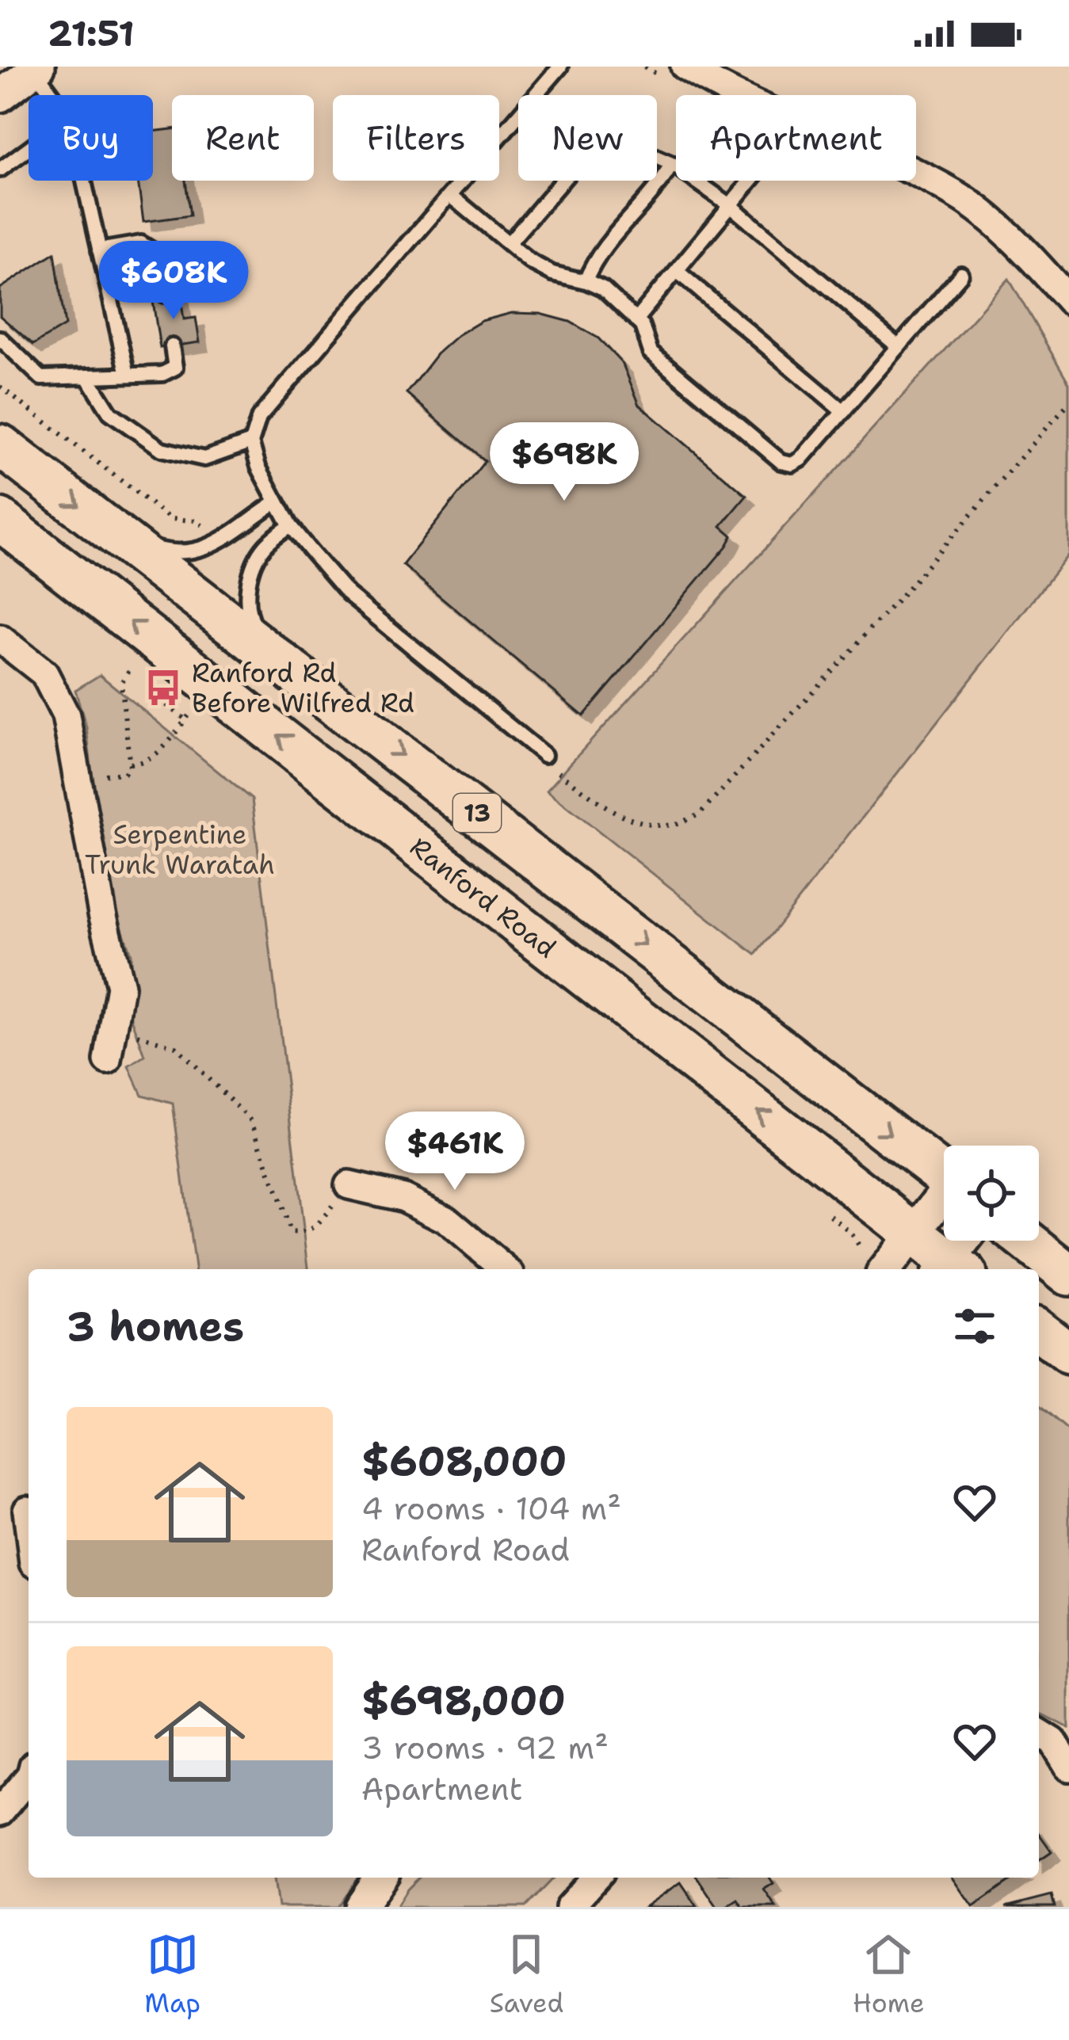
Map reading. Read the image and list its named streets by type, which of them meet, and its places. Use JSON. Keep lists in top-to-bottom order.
{
  "streets": {
    "main road": ["13", "Ranford Road"]
  },
  "parks": ["Serpentine Trunk Waratah"],
  "places": {
    "bus stop": ["Ranford Rd Before Wilfred Rd"]
  },
  "page": {
    "status": "21:51",
    "chip": [
      "Buy",
      "Rent",
      "Filters",
      "New",
      "Apartment"
    ],
    "price": ["$608K", "$698K", "$461K"],
    "heading": "3 homes",
    "list": [
      {
        "name": "$608,000",
        "note": "4 rooms · 104 m² · Ranford Road"
      },
      {
        "name": "$698,000",
        "note": "3 rooms · 92 m² · Apartment"
      }
    ],
    "tabs": ["Map", "Saved", "Home"]
  }
}
